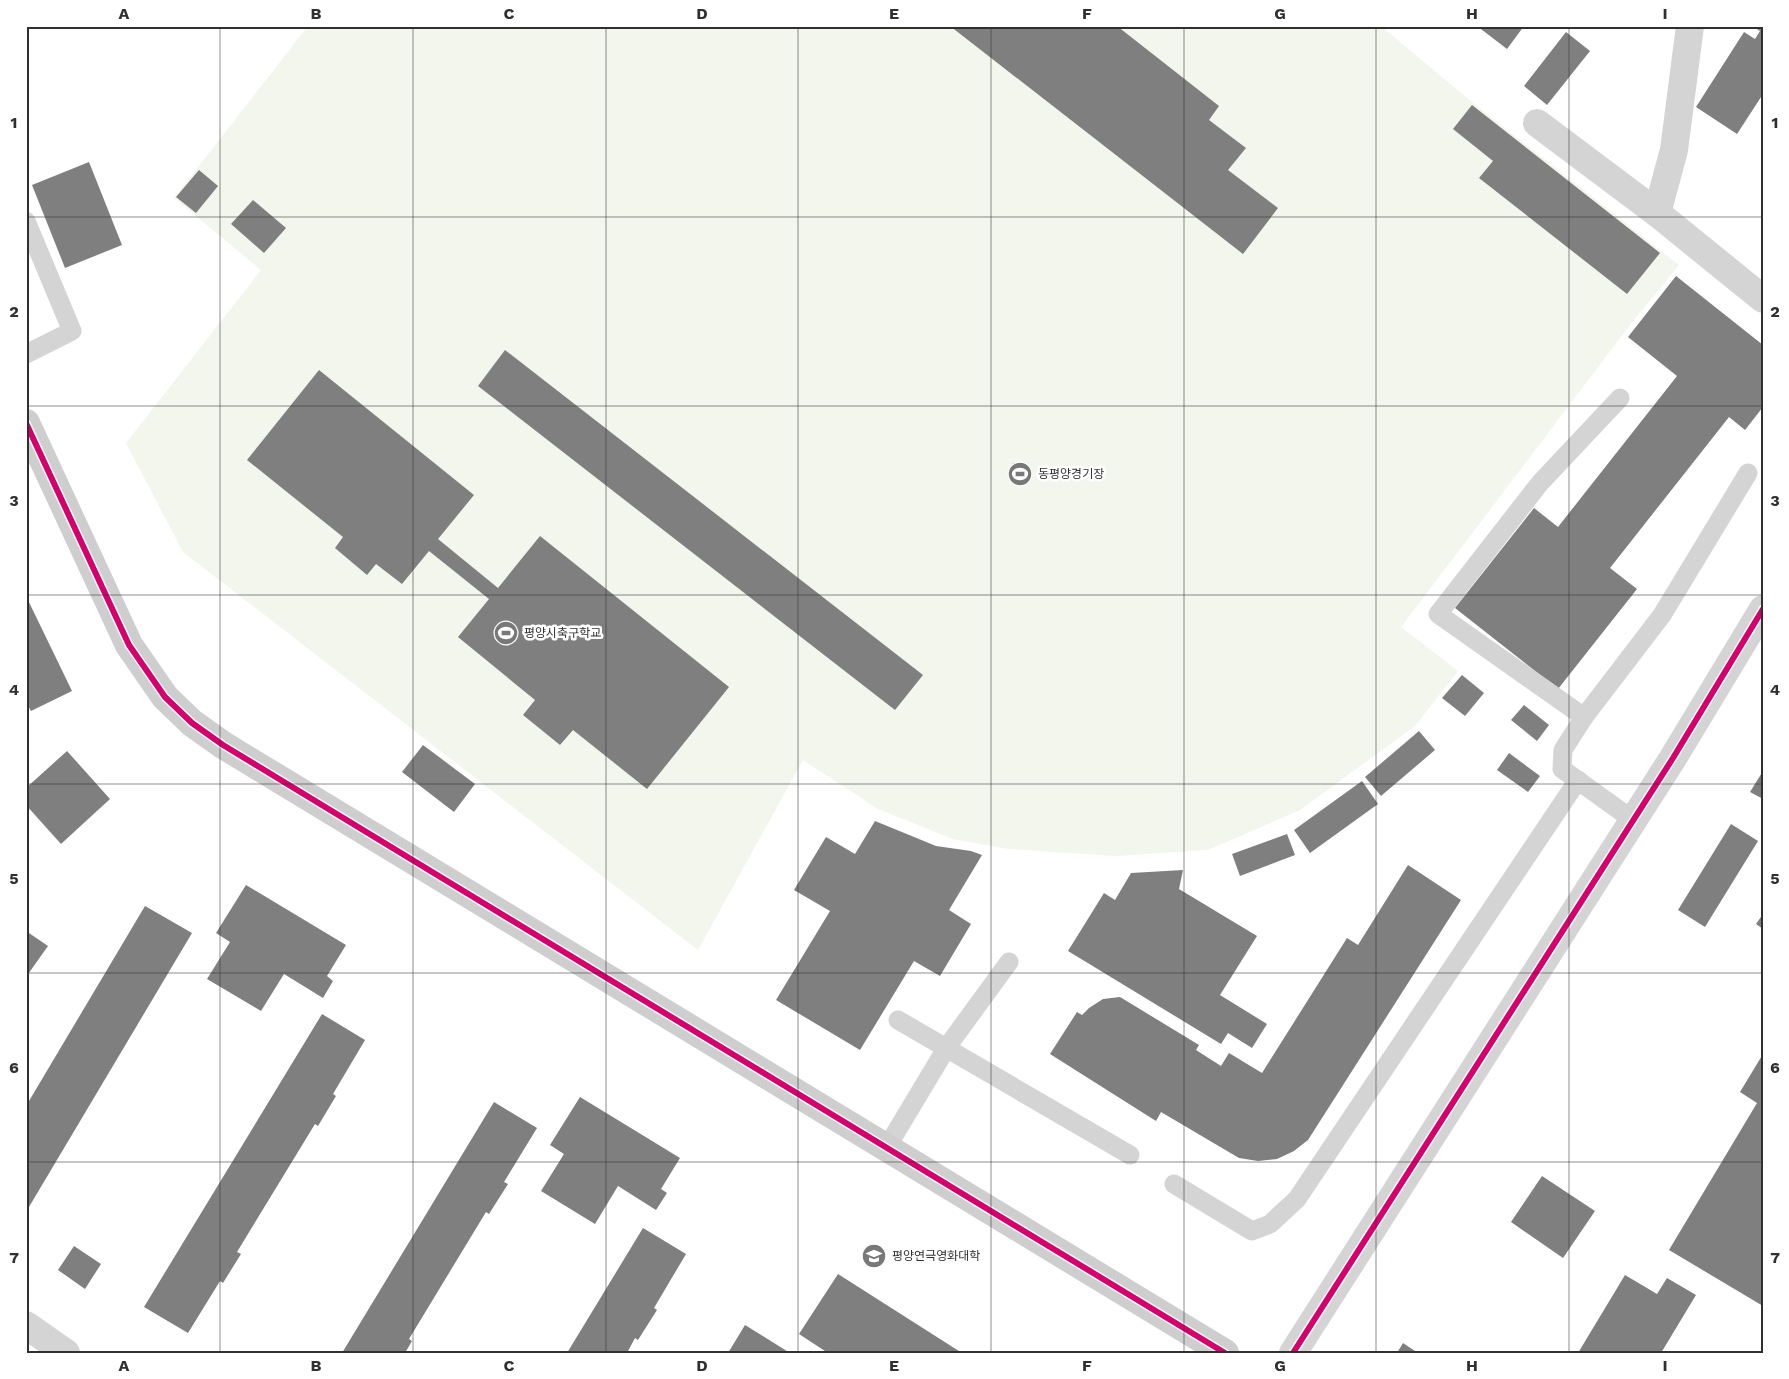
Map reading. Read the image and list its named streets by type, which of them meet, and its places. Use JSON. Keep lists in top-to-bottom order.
{
  "places": {
    "sports": ["동평양경기장", "평양시축구학교"],
    "school or university": ["평양연극영화대학"]
  },
  "grid": {
    "columns": [
      "A",
      "B",
      "C",
      "D",
      "E",
      "F",
      "G",
      "H",
      "I"
    ],
    "rows": [
      "1",
      "2",
      "3",
      "4",
      "5",
      "6",
      "7"
    ]
  }
}
